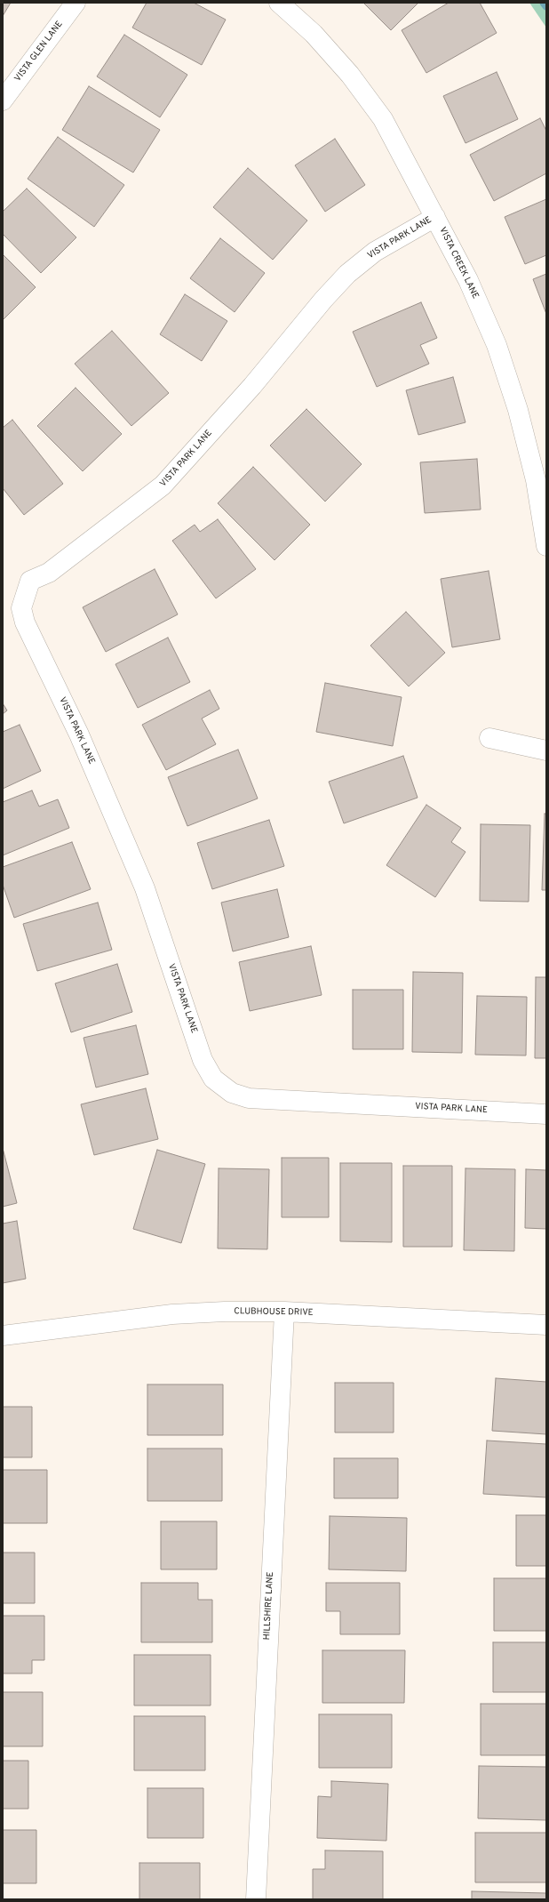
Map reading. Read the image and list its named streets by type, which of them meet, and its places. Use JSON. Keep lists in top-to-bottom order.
{
  "streets": {
    "street": [
      "VISTA GLEN LANE",
      "VISTA PARK LANE",
      "VISTA CREEK LANE",
      "CLUBHOUSE DRIVE",
      "HILLSHIRE LANE"
    ]
  },
  "crossings": [
    ["VISTA PARK LANE", "VISTA CREEK LANE"],
    ["CLUBHOUSE DRIVE", "HILLSHIRE LANE"]
  ]
}
